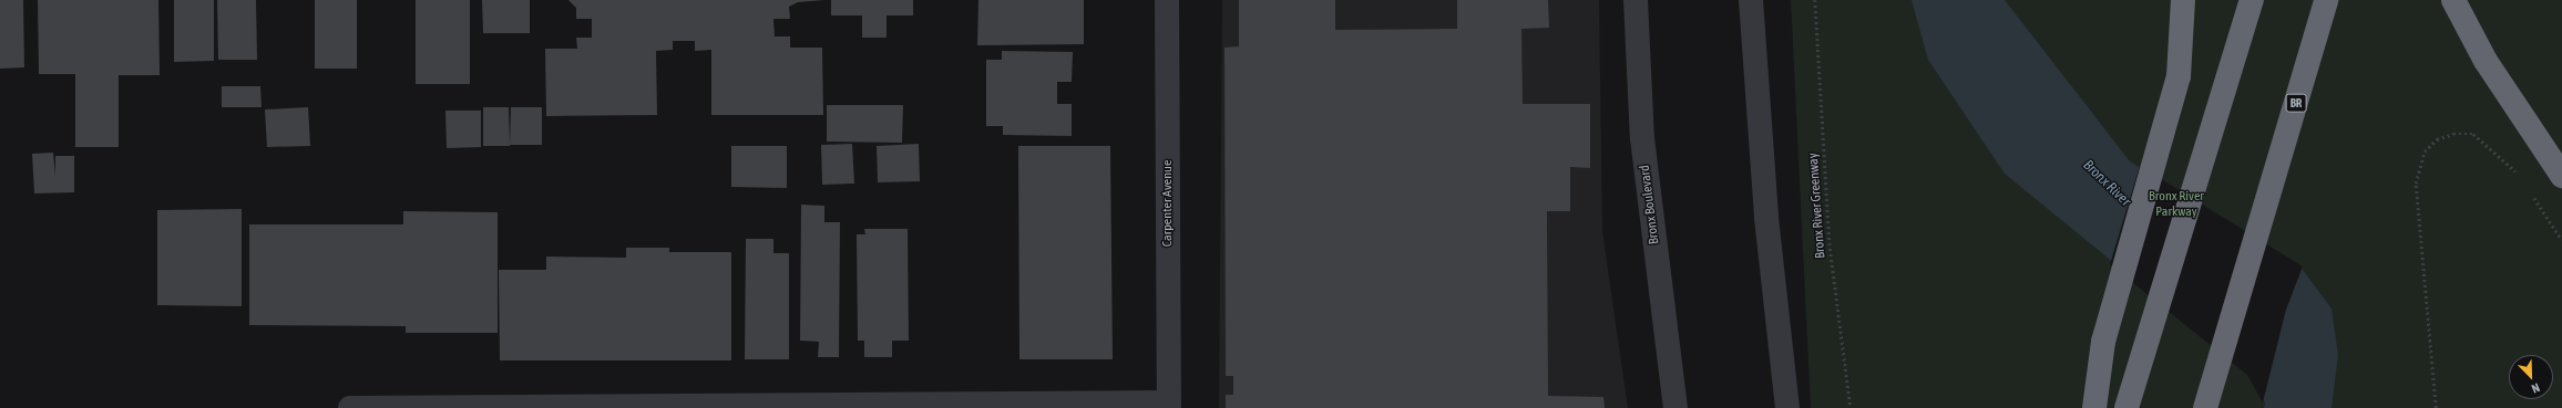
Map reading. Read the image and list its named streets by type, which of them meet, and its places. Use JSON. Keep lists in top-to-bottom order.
{
  "streets": {
    "highway": ["BR"],
    "street": ["Carpenter Avenue", "Bronx Boulevard"],
    "path": ["Bronx River Greenway"]
  },
  "water": ["Bronx River"],
  "parks": ["Bronx River Parkway"],
  "north": "bottom right"
}
